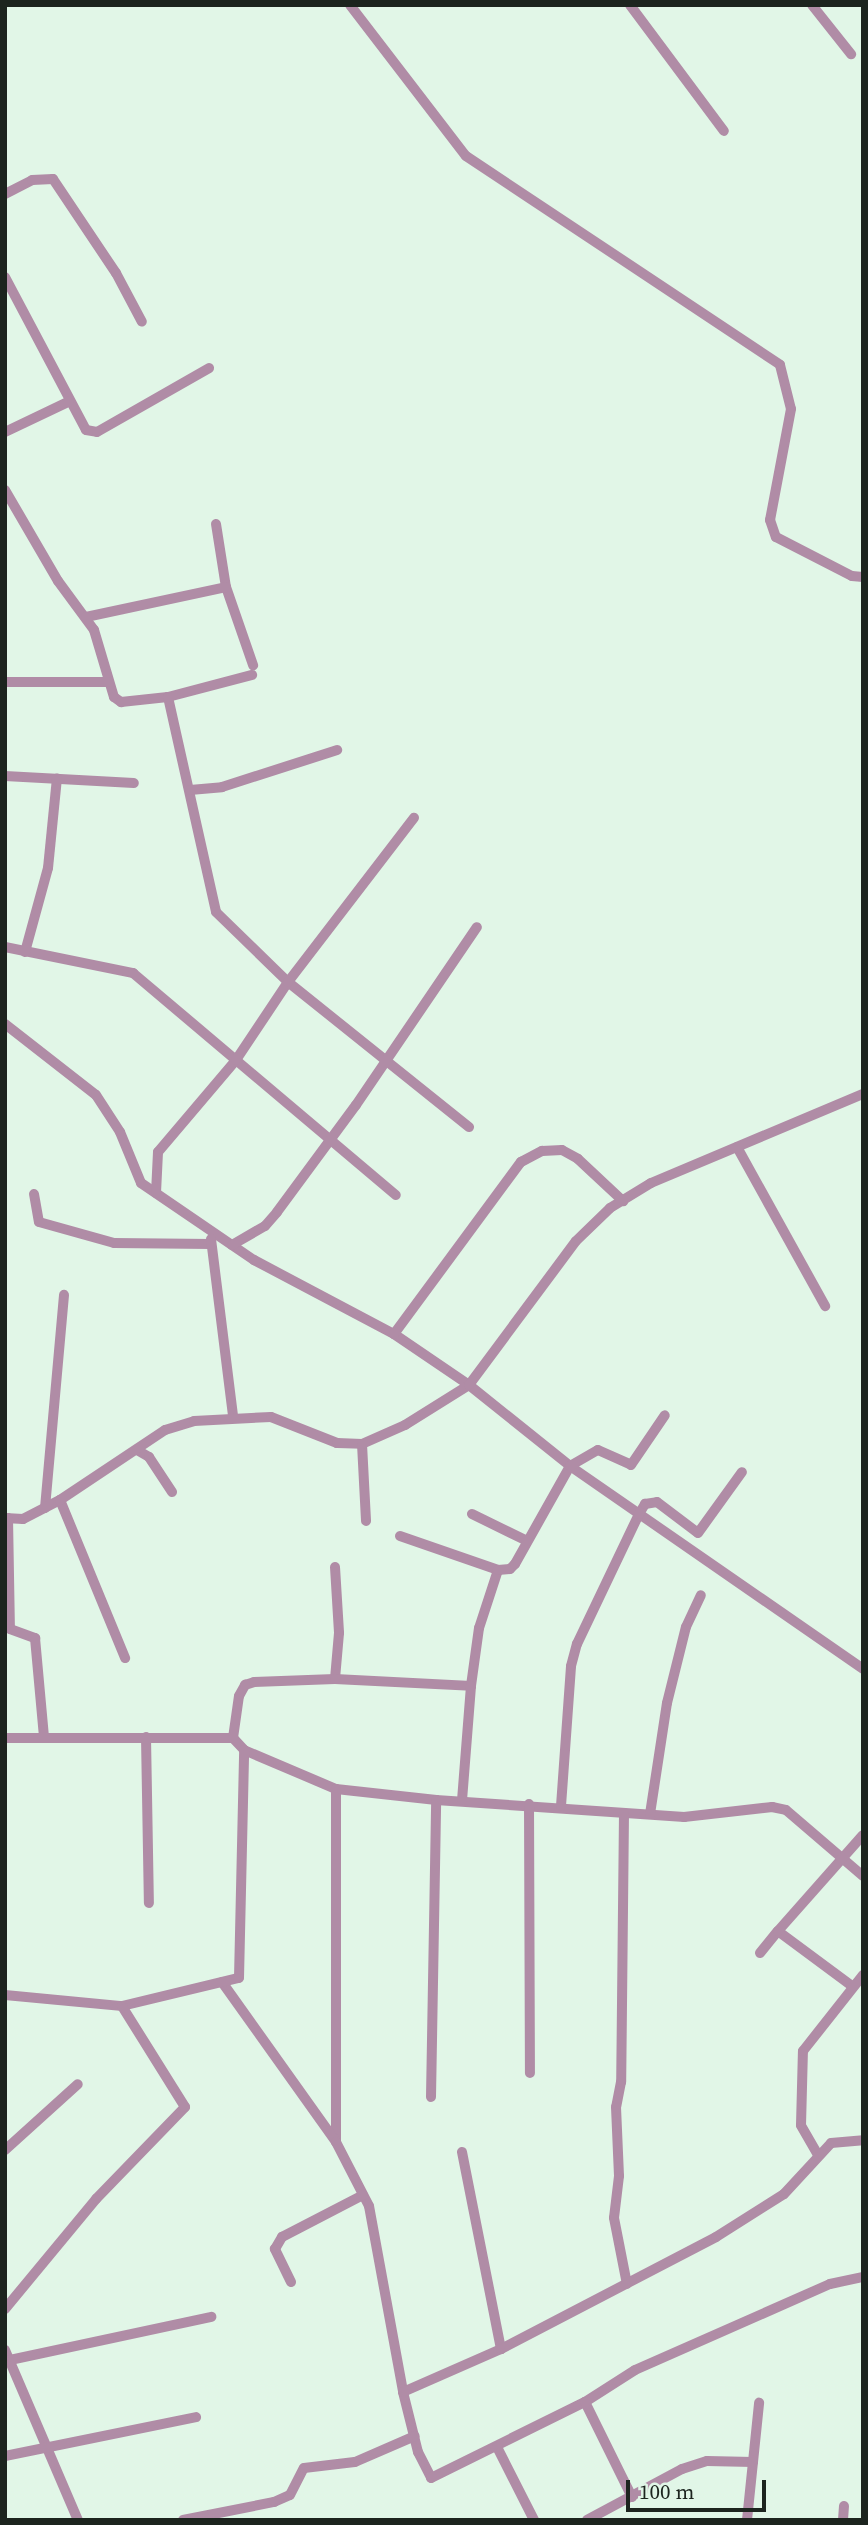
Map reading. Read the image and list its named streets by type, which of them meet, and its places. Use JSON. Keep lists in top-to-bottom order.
{
  "scale_bar": "100 m"
}
